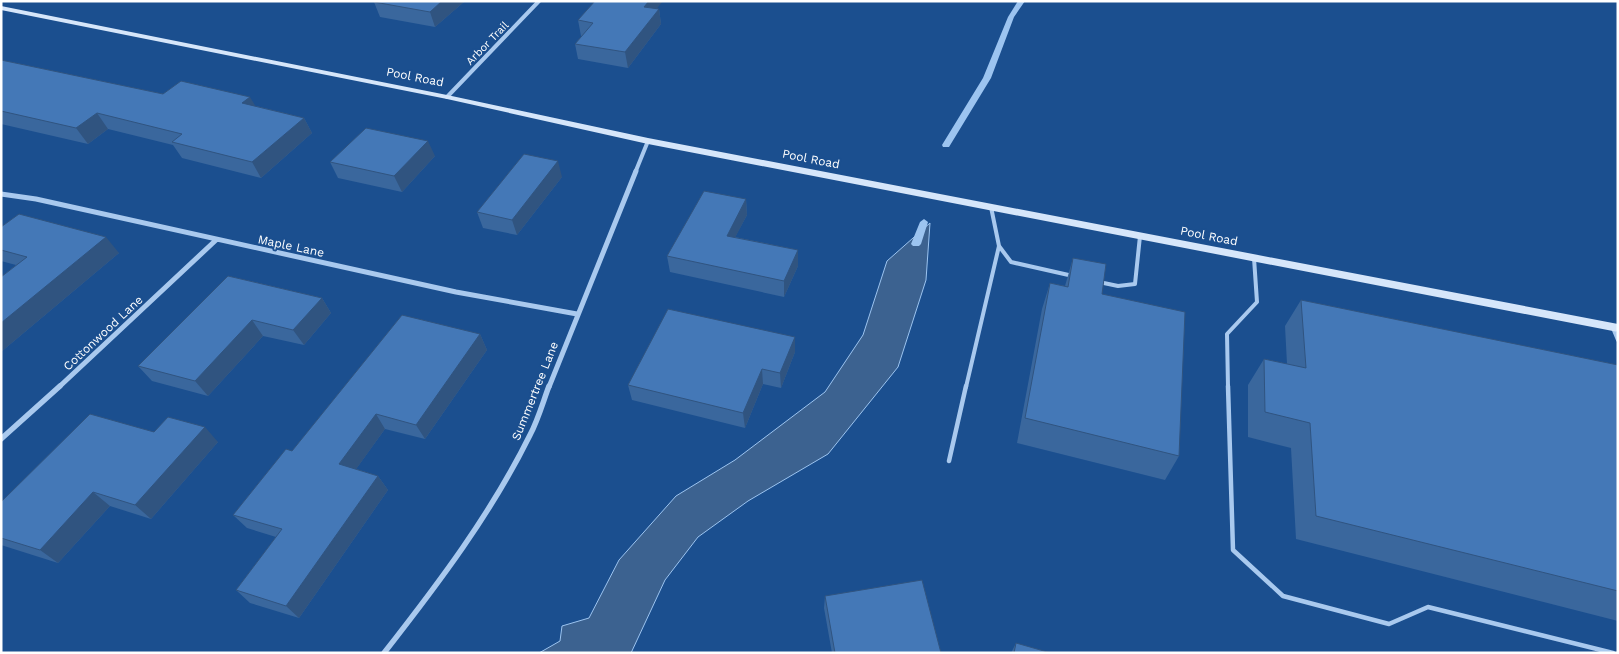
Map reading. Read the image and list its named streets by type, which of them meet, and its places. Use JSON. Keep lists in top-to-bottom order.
{
  "streets": {
    "main road": ["Pool Road"],
    "street": [
      "Arbor Trail",
      "Maple Lane",
      "Cottonwood Lane",
      "Summertree Lane"
    ]
  },
  "crossings": [
    ["Arbor Trail", "Pool Road"],
    ["Pool Road", "Summertree Lane"],
    ["Maple Lane", "Cottonwood Lane"],
    ["Maple Lane", "Summertree Lane"]
  ]
}
